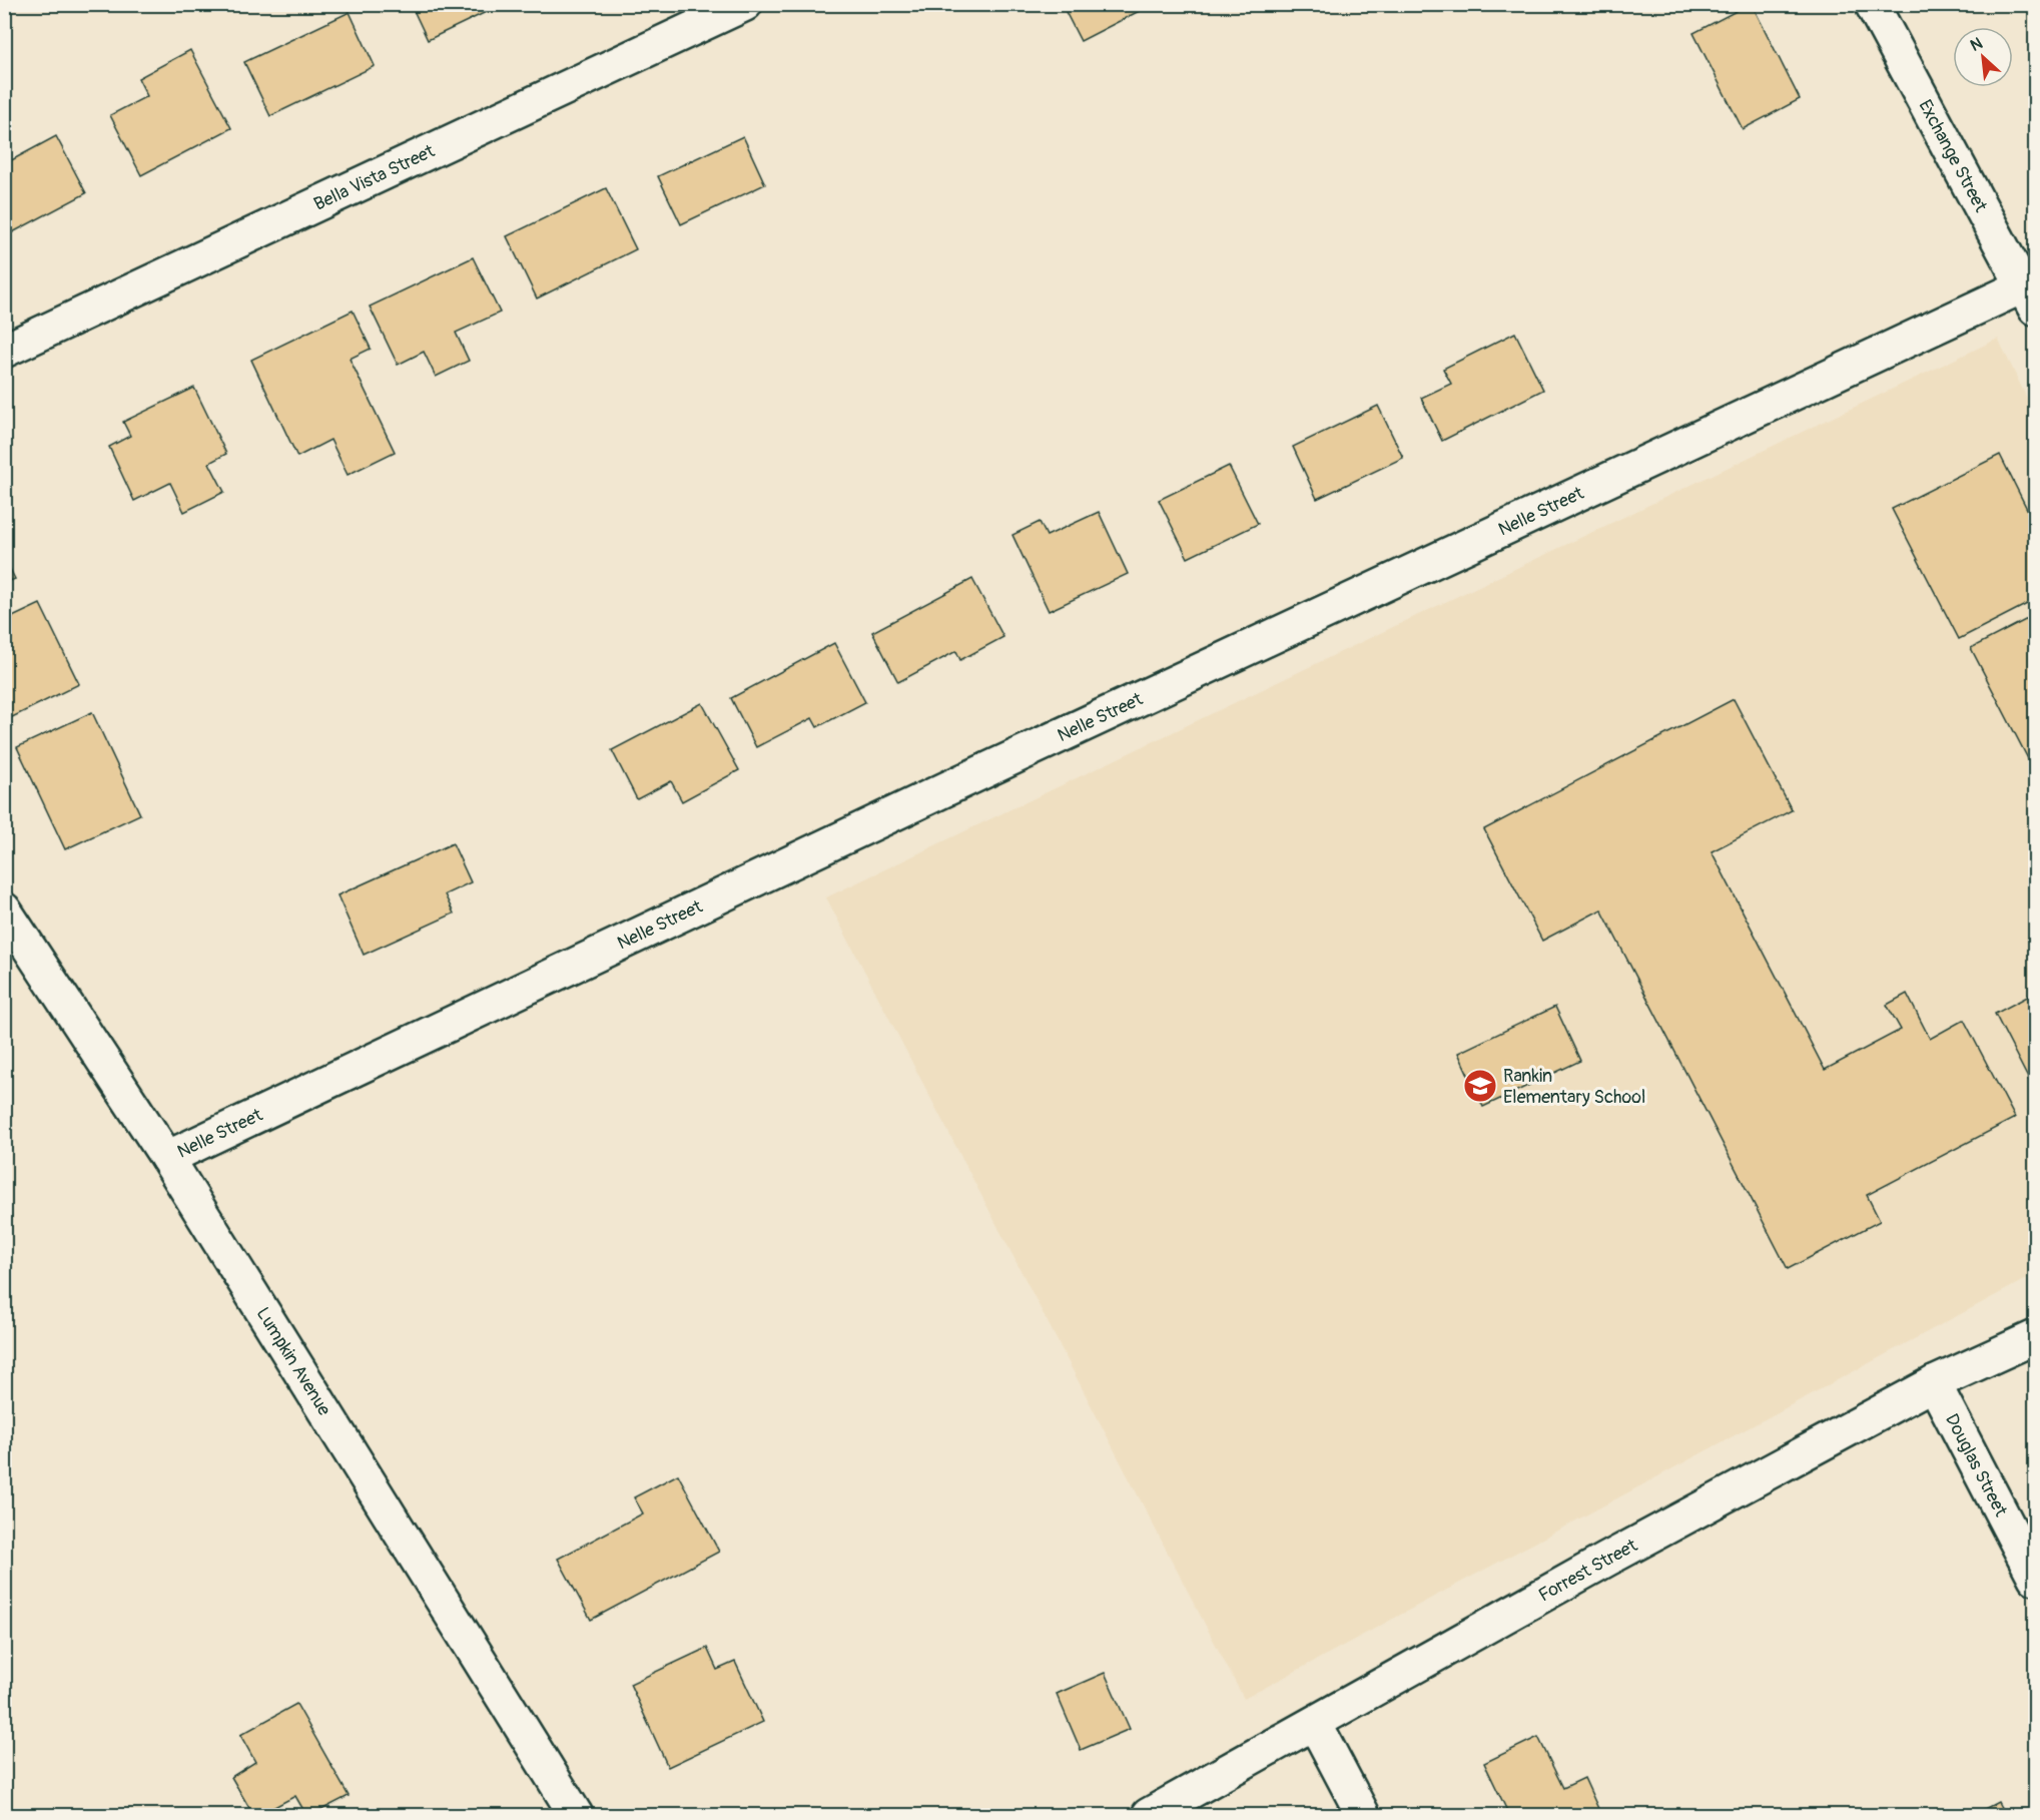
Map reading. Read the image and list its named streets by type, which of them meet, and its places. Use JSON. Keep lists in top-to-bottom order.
{
  "streets": {
    "street": [
      "Exchange Street",
      "Bella Vista Street",
      "Nelle Street",
      "Lumpkin Avenue",
      "Douglas Street",
      "Forrest Street"
    ]
  },
  "crossings": [
    ["Exchange Street", "Nelle Street"],
    ["Nelle Street", "Lumpkin Avenue"],
    ["Douglas Street", "Forrest Street"]
  ],
  "places": {
    "school or university": ["Rankin Elementary School"]
  },
  "north": "top left"
}
